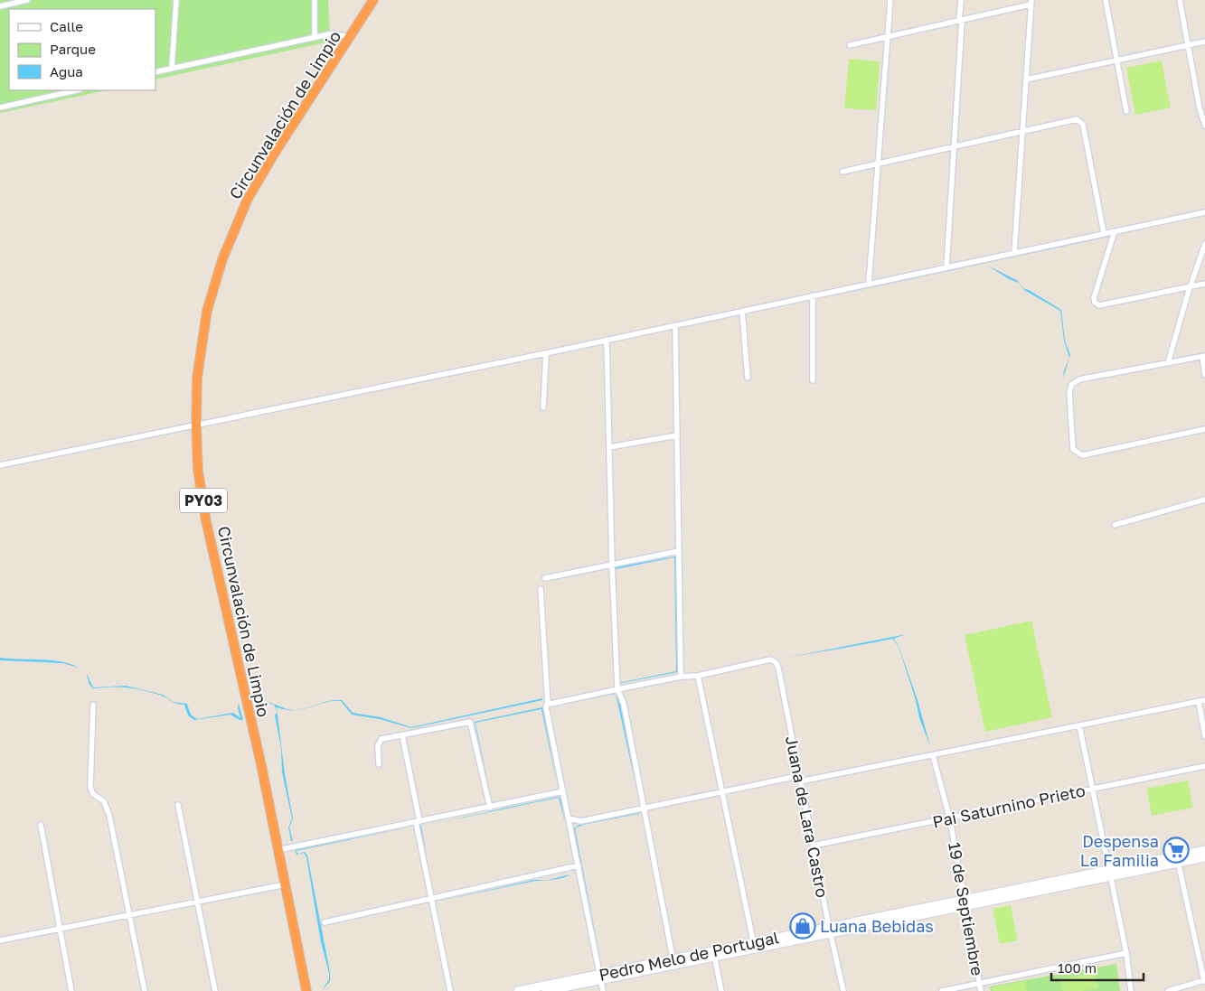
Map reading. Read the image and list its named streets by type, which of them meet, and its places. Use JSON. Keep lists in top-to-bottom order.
{
  "streets": {
    "highway": ["Circunvalación de Limpio", "PY03"],
    "street": [
      "Pai Saturnino Prieto",
      "Juana de Lara Castro",
      "19 de Septiembre",
      "Pedro Melo de Portugal"
    ]
  },
  "crossings": [
    ["Pai Saturnino Prieto", "Juana de Lara Castro"],
    ["Pai Saturnino Prieto", "19 de Septiembre"],
    ["Juana de Lara Castro", "Pedro Melo de Portugal"],
    ["19 de Septiembre", "Pedro Melo de Portugal"]
  ],
  "places": {
    "supermarket": ["Despensa La Familia"],
    "shop": ["Luana Bebidas"]
  },
  "legend": ["Calle", "Parque", "Agua"],
  "scale_bar": "100 m"
}
